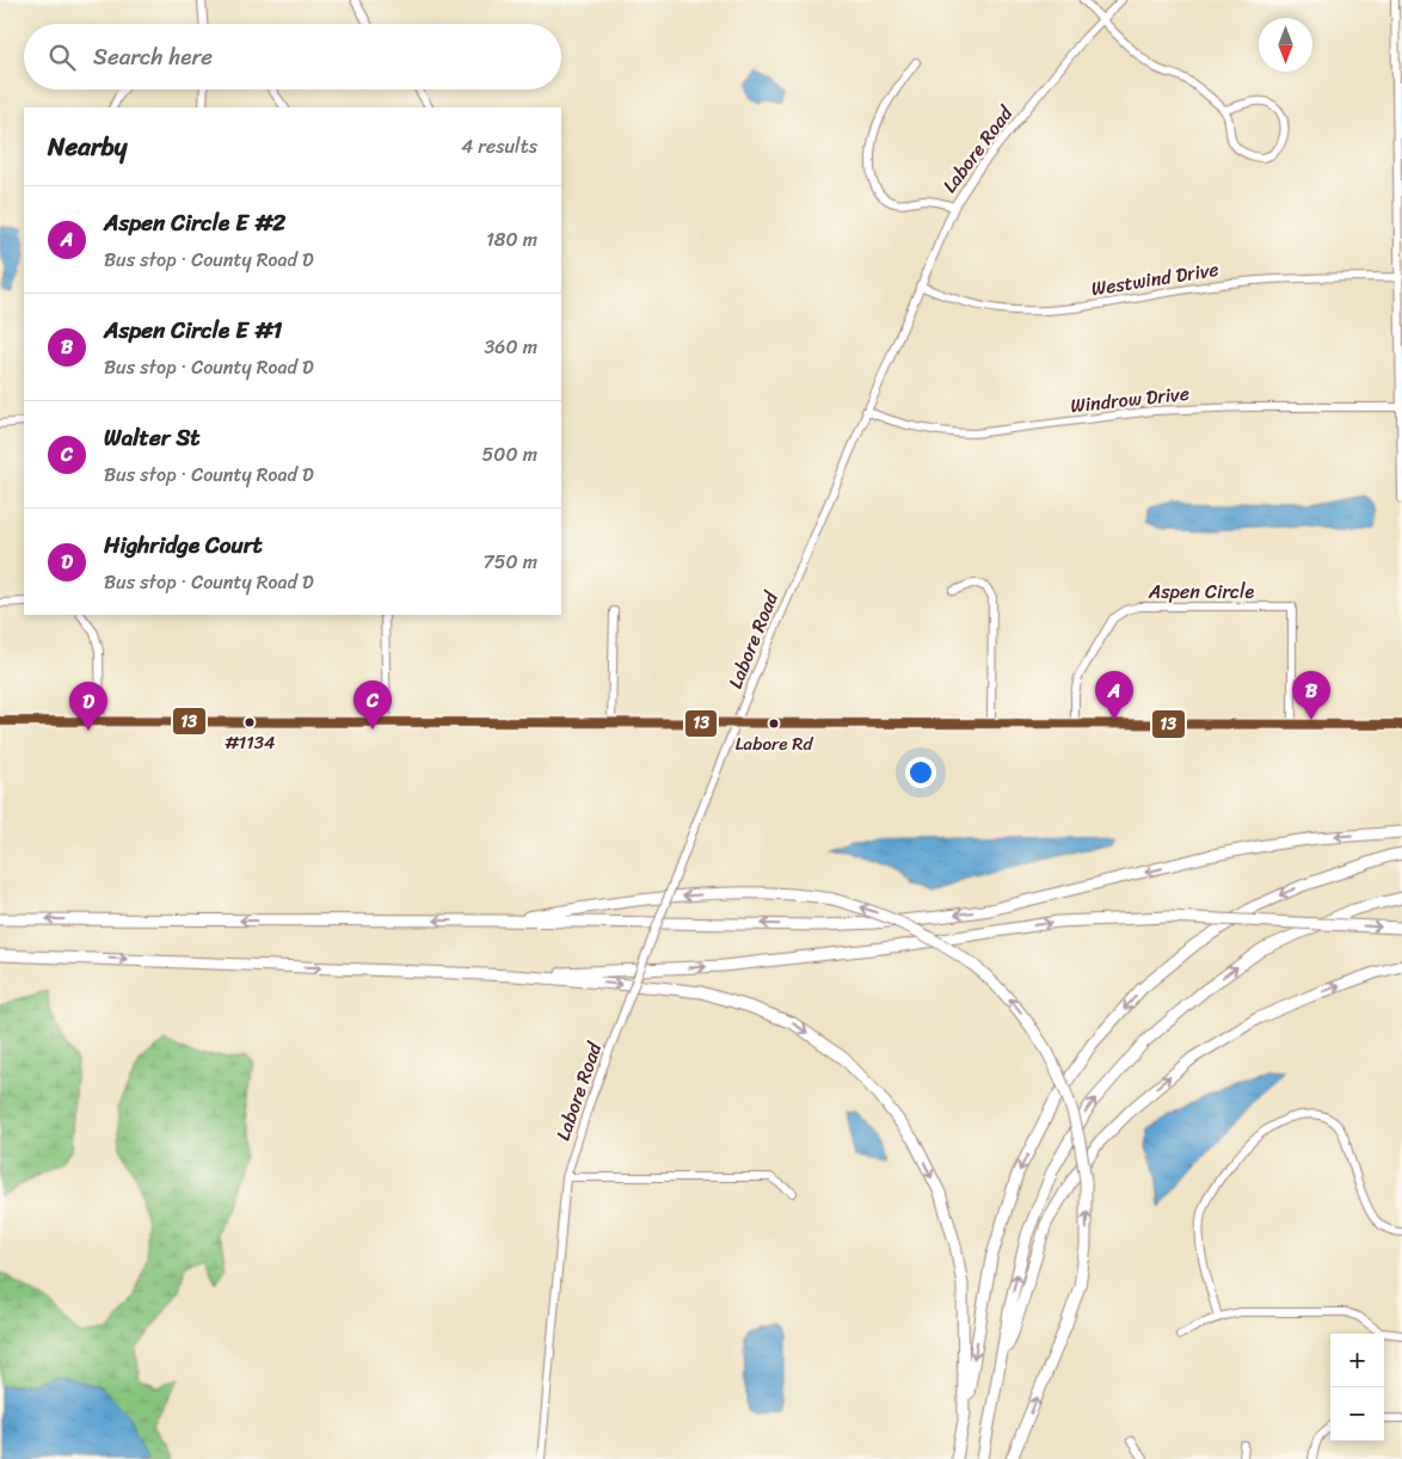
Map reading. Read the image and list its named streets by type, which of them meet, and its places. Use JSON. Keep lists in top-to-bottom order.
{
  "streets": {
    "street": [
      "Labore Road",
      "Westwind Drive",
      "Windrow Drive",
      "Aspen Circle"
    ]
  },
  "crossings": [
    ["Labore Road", "Westwind Drive"],
    ["Labore Road", "Windrow Drive"]
  ],
  "places": ["#1134", "Labore Rd"],
  "lines": ["transit line 13"],
  "north": "bottom",
  "page": {
    "search": "Search here",
    "heading": ["Nearby", "4 results"],
    "list": [
      {
        "mark": "A",
        "name": "Aspen Circle E #2",
        "note": "Bus stop · County Road D",
        "value": "180 m"
      },
      {
        "mark": "B",
        "name": "Aspen Circle E #1",
        "note": "Bus stop · County Road D",
        "value": "360 m"
      },
      {
        "mark": "C",
        "name": "Walter St",
        "note": "Bus stop · County Road D",
        "value": "500 m"
      },
      {
        "mark": "D",
        "name": "Highridge Court",
        "note": "Bus stop · County Road D",
        "value": "750 m"
      }
    ],
    "pins": [
      "A",
      "B",
      "C",
      "D"
    ],
    "map_buttons": ["+", "−"]
  }
}
